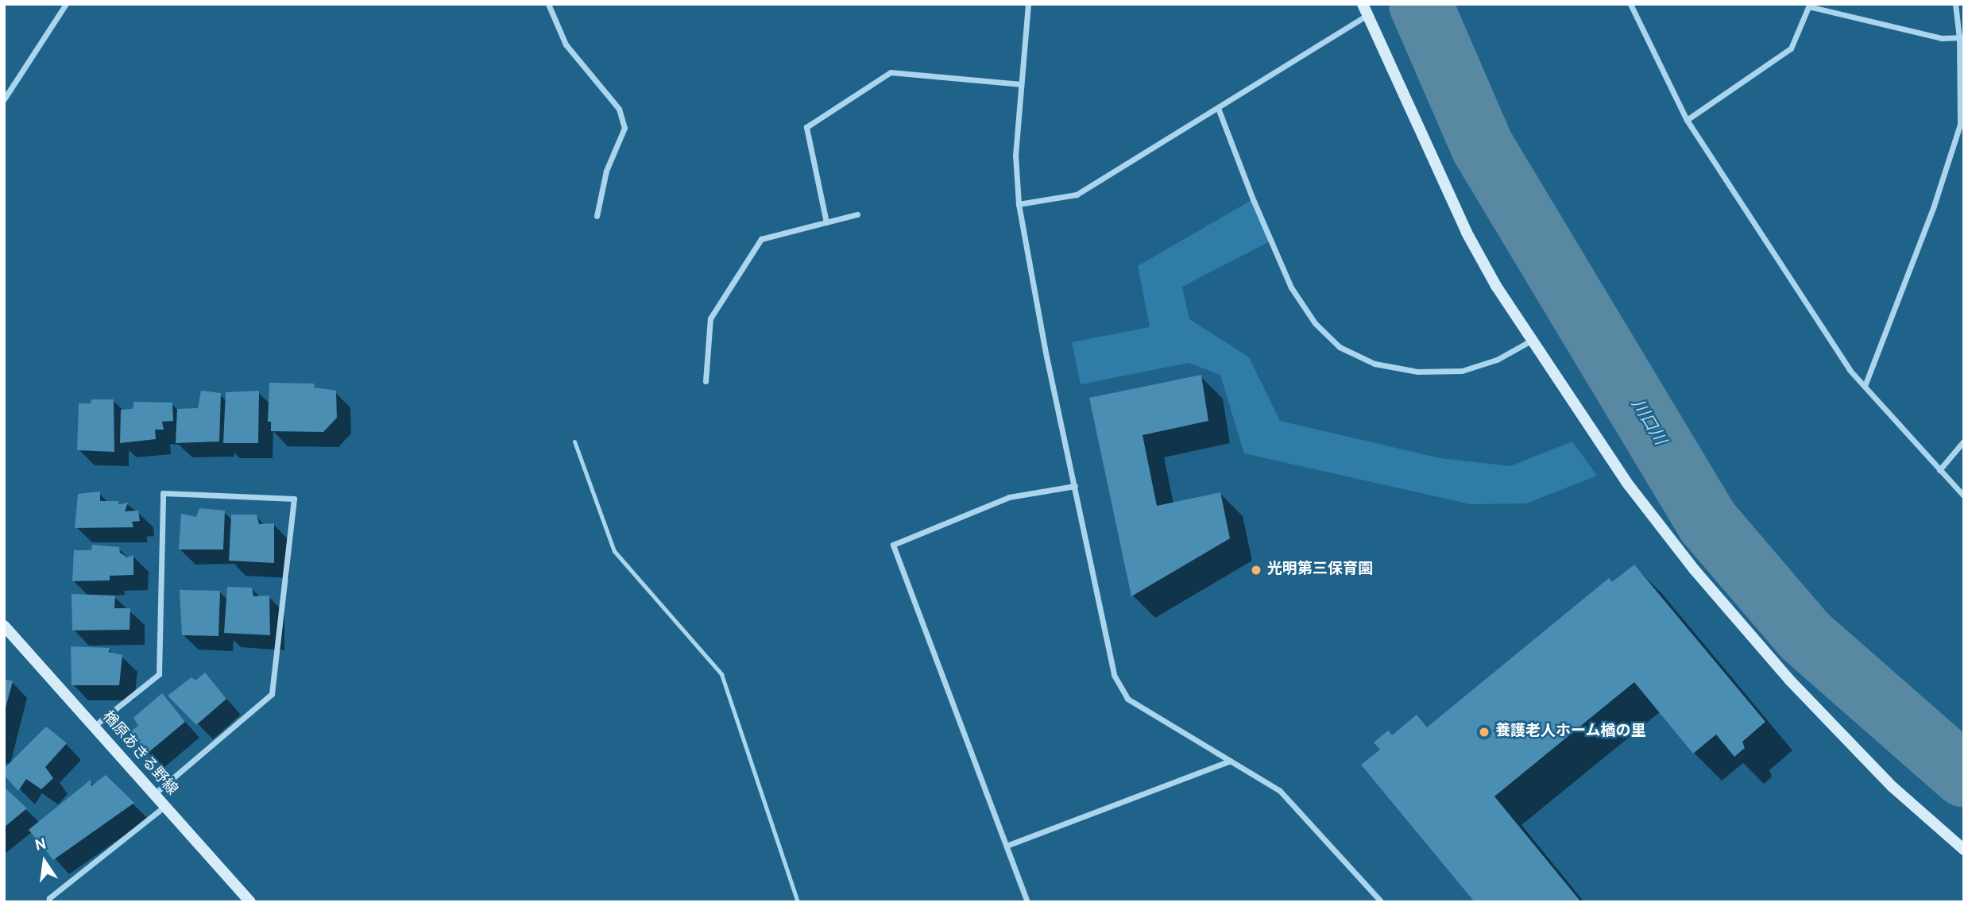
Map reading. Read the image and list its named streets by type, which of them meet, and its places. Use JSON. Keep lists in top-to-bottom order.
{
  "streets": {
    "street": ["楢原あきる野線"]
  },
  "water": ["川口川"],
  "places": ["光明第三保育園", "養護老人ホーム楢の里"],
  "north": "top"
}
